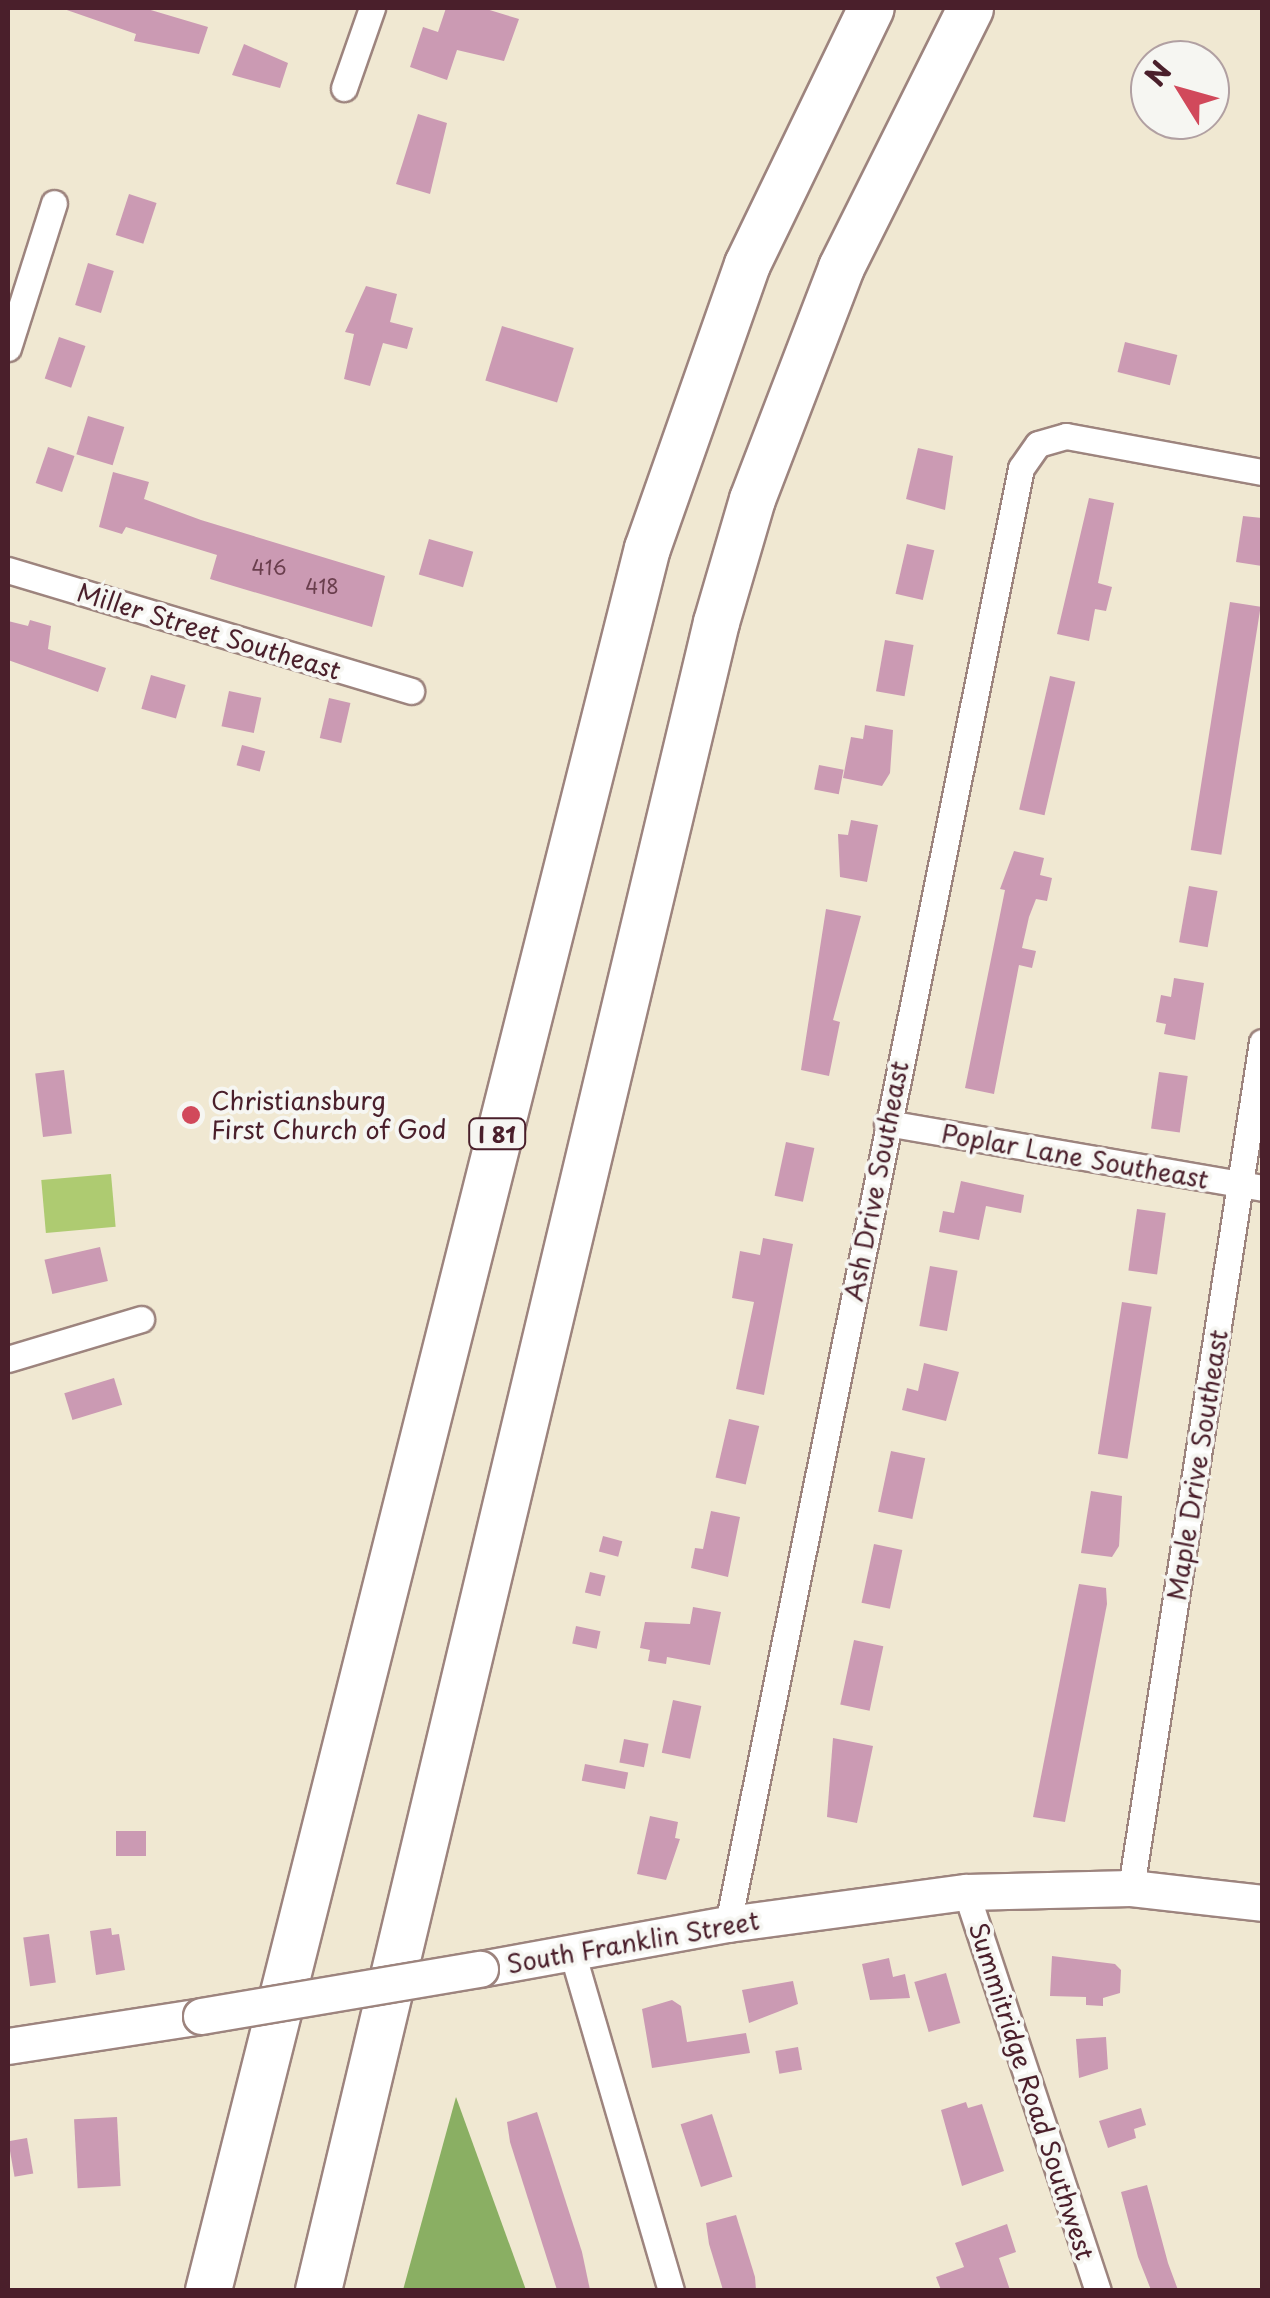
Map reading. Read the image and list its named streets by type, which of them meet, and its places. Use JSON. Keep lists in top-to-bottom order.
{
  "streets": {
    "highway": ["I 81"],
    "main road": ["South Franklin Street"],
    "street": [
      "Miller Street Southeast",
      "Poplar Lane Southeast",
      "Ash Drive Southeast",
      "Maple Drive Southeast",
      "Summitridge Road Southwest"
    ]
  },
  "crossings": [
    ["Poplar Lane Southeast", "Ash Drive Southeast"],
    ["Poplar Lane Southeast", "Maple Drive Southeast"],
    ["Ash Drive Southeast", "South Franklin Street"],
    ["Maple Drive Southeast", "South Franklin Street"],
    ["South Franklin Street", "Summitridge Road Southwest"]
  ],
  "places": ["Christiansburg First Church of God"],
  "house_numbers": ["416", "418"],
  "north": "top left"
}
